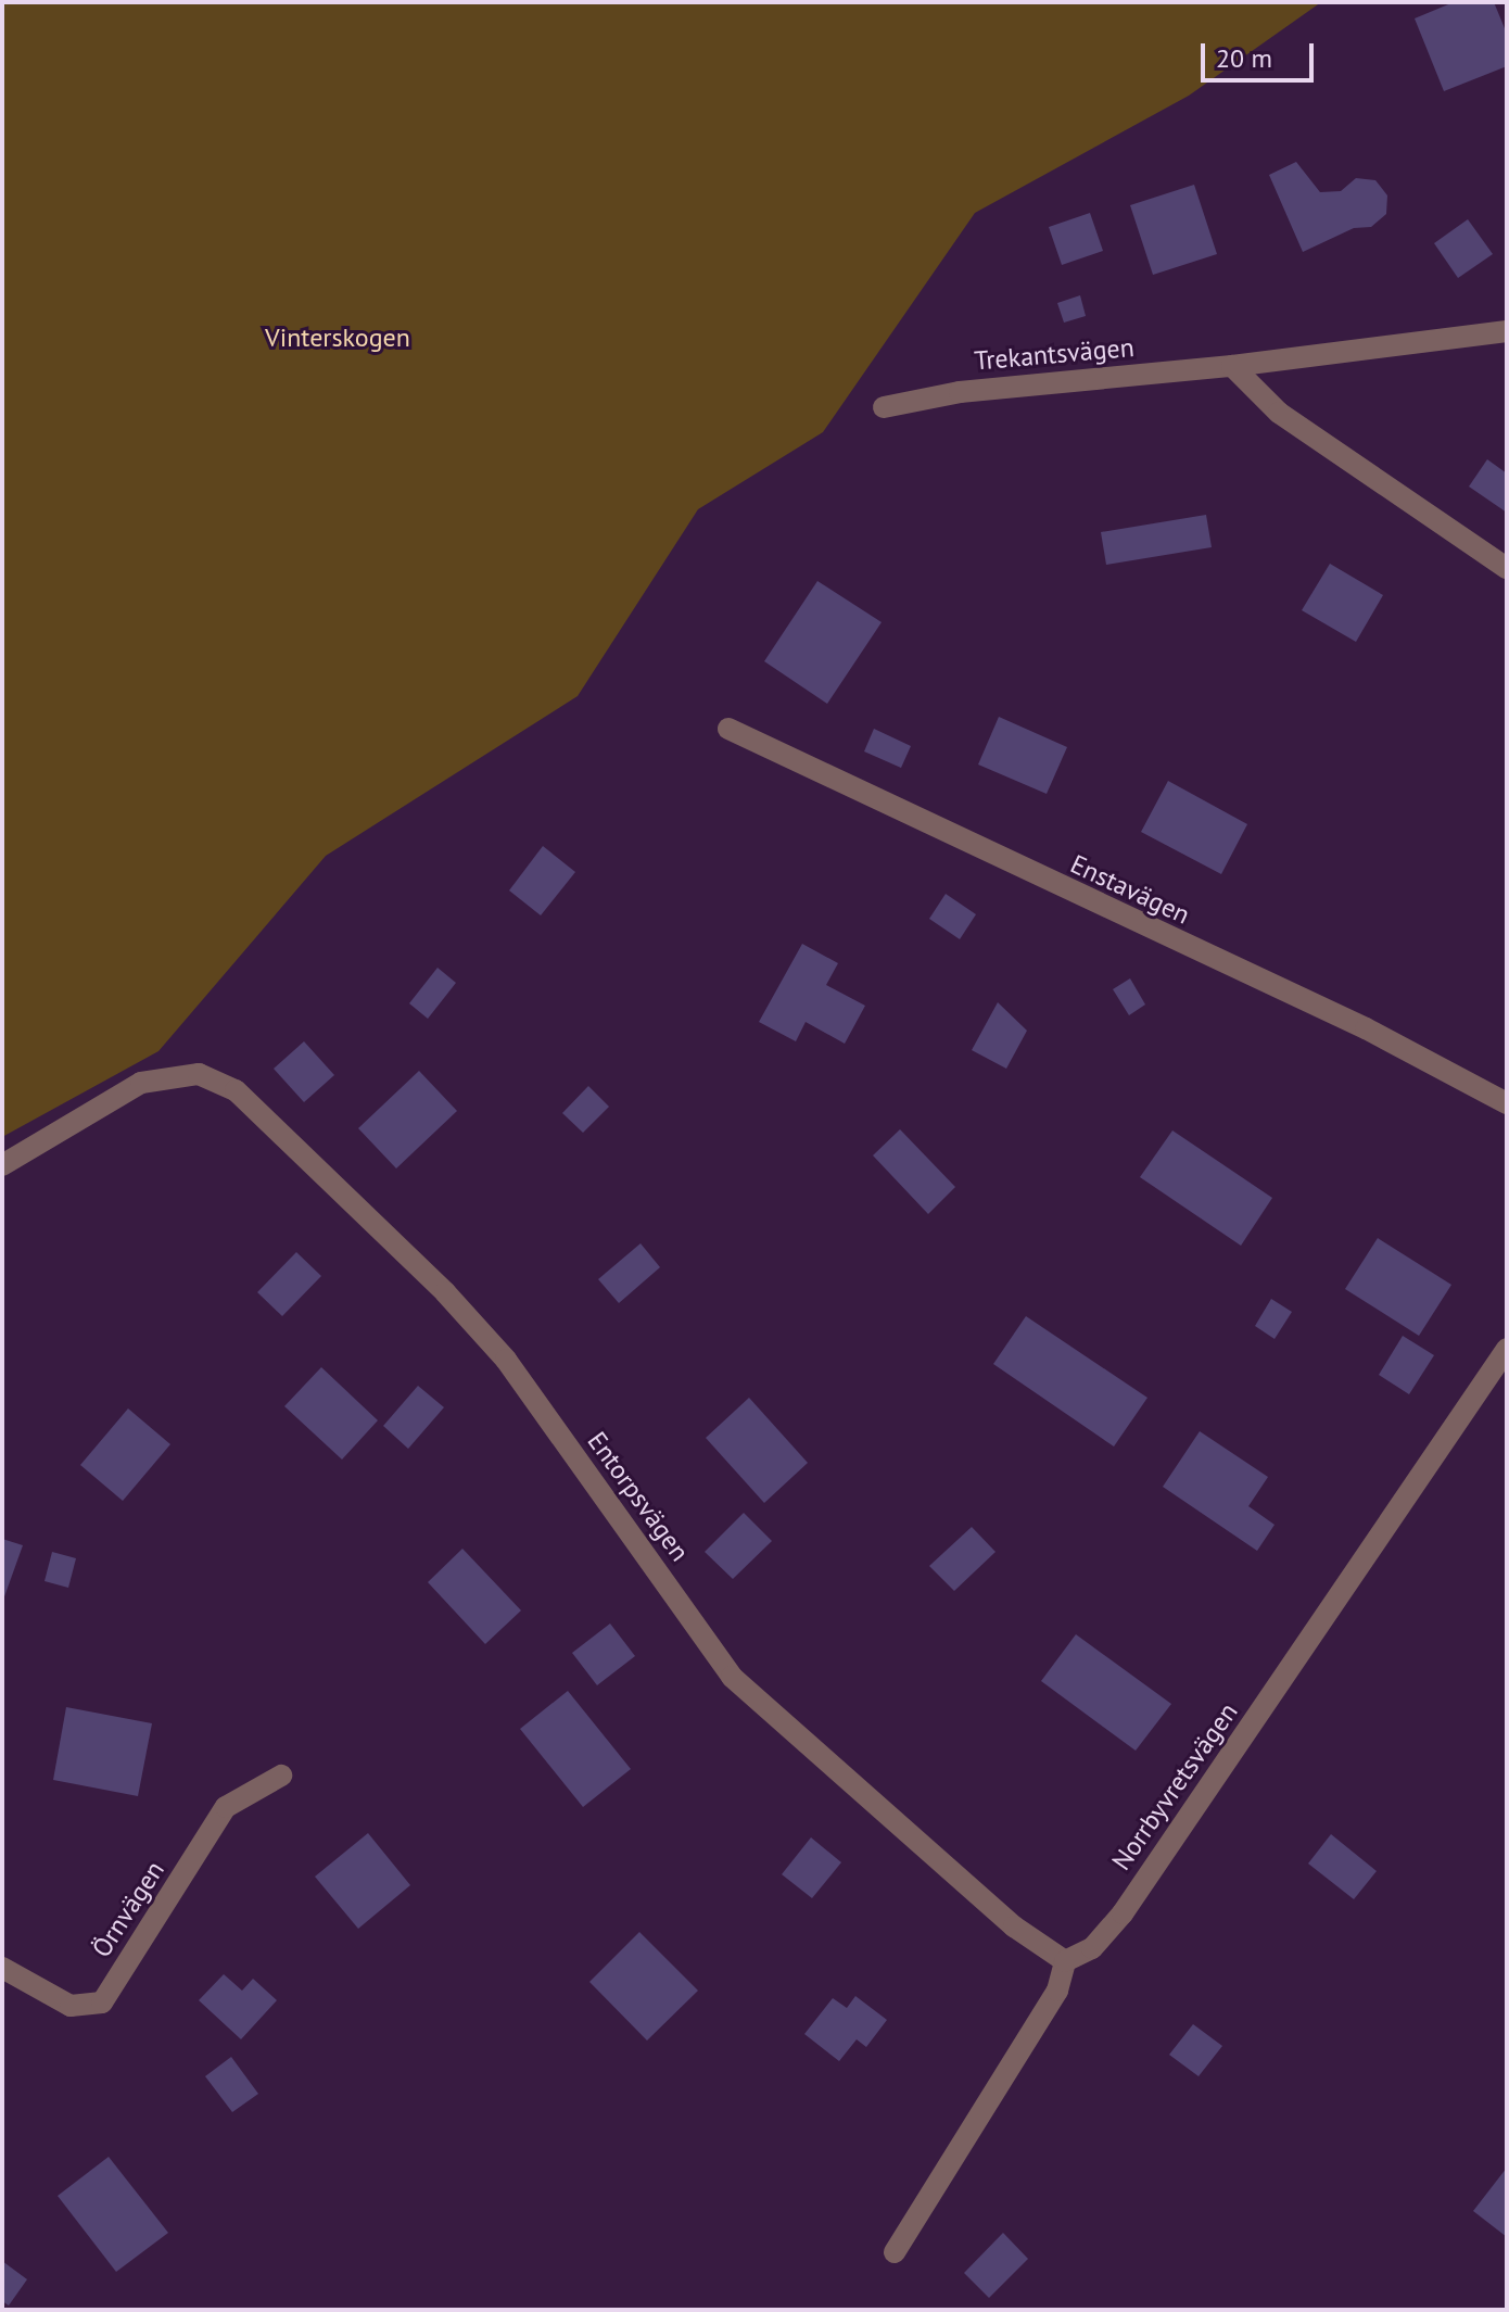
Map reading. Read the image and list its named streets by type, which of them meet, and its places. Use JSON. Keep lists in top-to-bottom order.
{
  "streets": {
    "street": [
      "Trekantsvägen",
      "Enstavägen",
      "Entorpsvägen",
      "Norrbyvretsvägen",
      "Örnvägen"
    ]
  },
  "crossings": [
    ["Entorpsvägen", "Norrbyvretsvägen"]
  ],
  "parks": ["Vinterskogen"],
  "scale_bar": "20 m"
}
